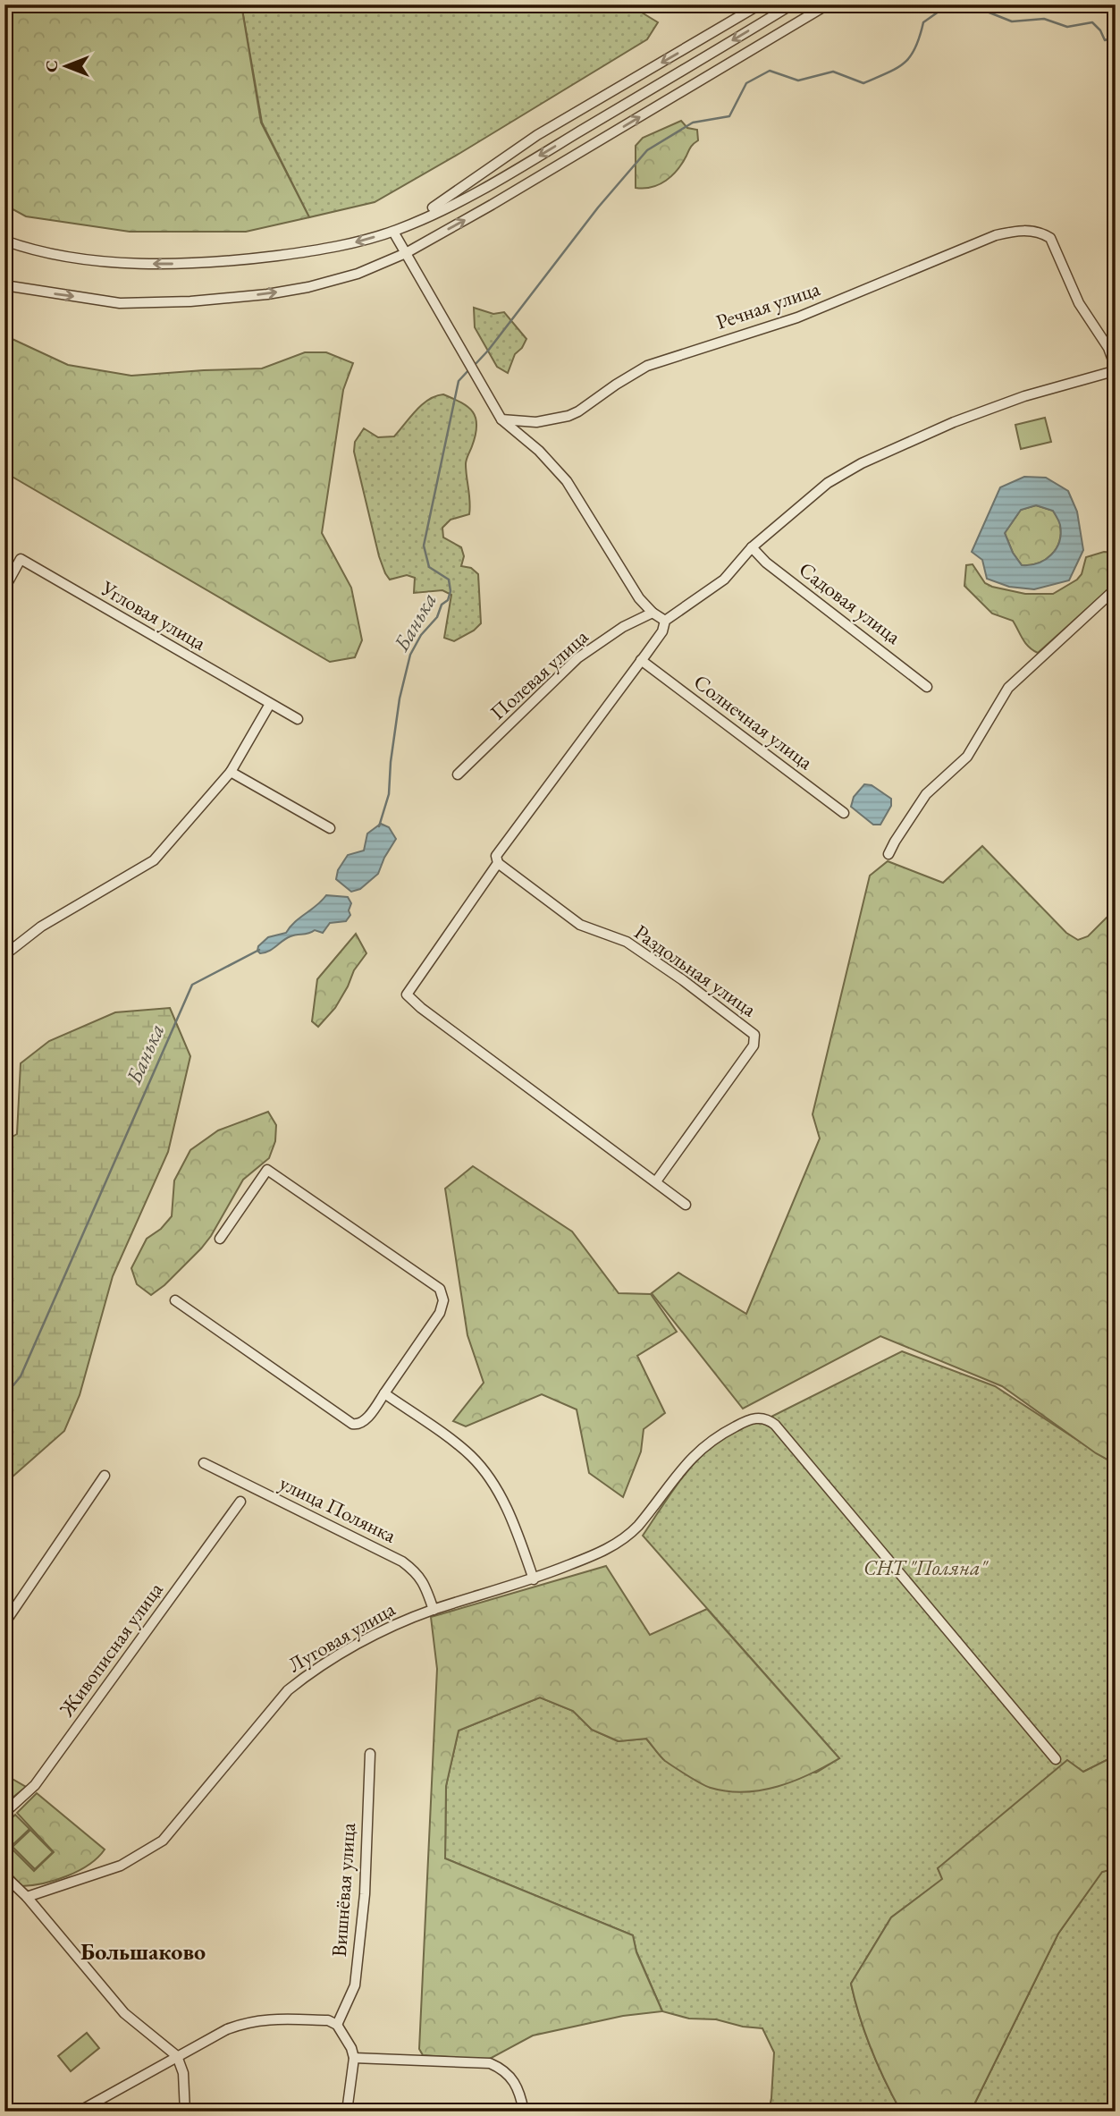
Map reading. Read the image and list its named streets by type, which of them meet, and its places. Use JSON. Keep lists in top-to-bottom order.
{
  "streets": {
    "street": [
      "Речная улица",
      "Садовая улица",
      "Угловая улица",
      "Полевая улица",
      "Солнечная улица",
      "Раздольная улица",
      "улица Полянка",
      "Луговая улица",
      "Живописная улица",
      "Вишнёвая улица"
    ]
  },
  "crossings": [
    ["улица Полянка", "Луговая улица"]
  ],
  "districts": ["Большаково"],
  "water": ["Банька"],
  "parks": ["СНТ \"Поляна\""],
  "north": "left"
}
